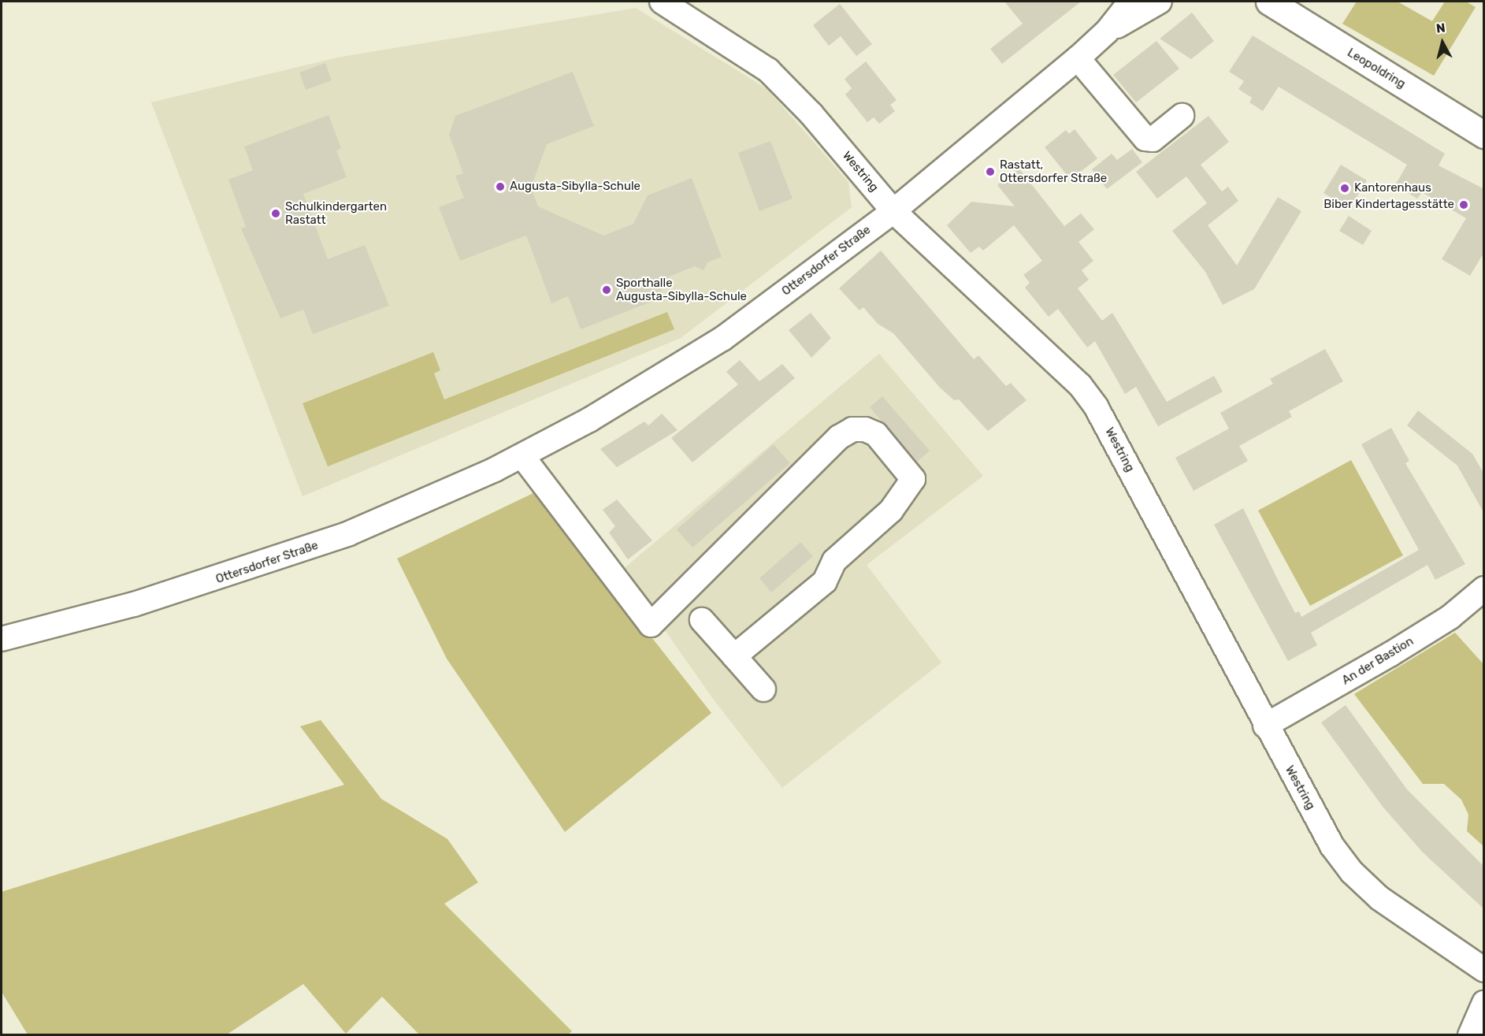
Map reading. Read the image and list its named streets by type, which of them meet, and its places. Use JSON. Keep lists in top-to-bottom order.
{
  "streets": {
    "main road": ["Leopoldring"],
    "street": ["Westring", "Ottersdorfer Straße", "An der Bastion"]
  },
  "crossings": [
    ["Westring", "Ottersdorfer Straße"],
    ["Westring", "An der Bastion"]
  ],
  "places": [
    "Rastatt, Ottersdorfer Straße",
    "Augusta-Sibylla-Schule",
    "Kantorenhaus",
    "Biber Kindertagesstätte",
    "Schulkindergarten Rastatt",
    "Sporthalle Augusta-Sibylla-Schule"
  ],
  "north": "top"
}
